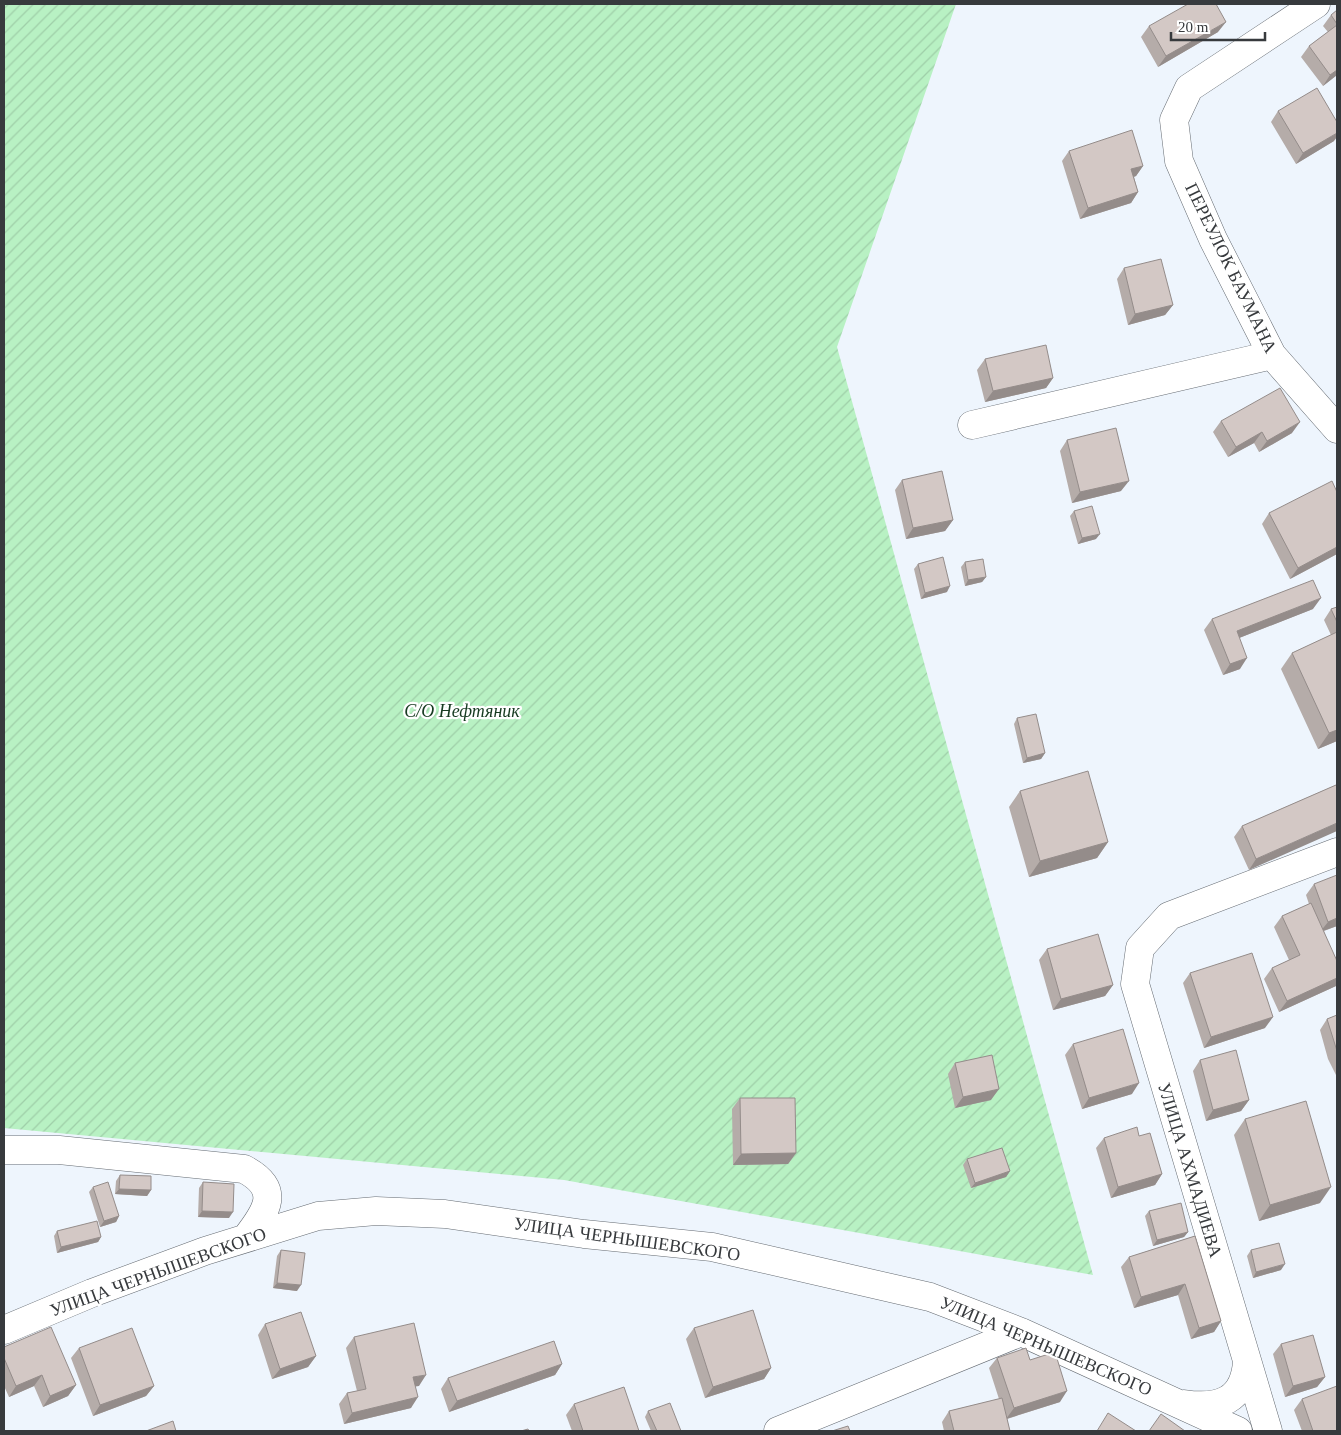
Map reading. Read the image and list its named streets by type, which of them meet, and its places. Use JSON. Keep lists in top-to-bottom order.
{
  "streets": {
    "street": ["ПЕРЕУЛОК БАУМАНА", "УЛИЦА АХМАДИЕВА", "УЛИЦА ЧЕРНЫШЕВСКОГО"]
  },
  "parks": ["С/О Нефтяник"],
  "scale_bar": "20 m"
}
